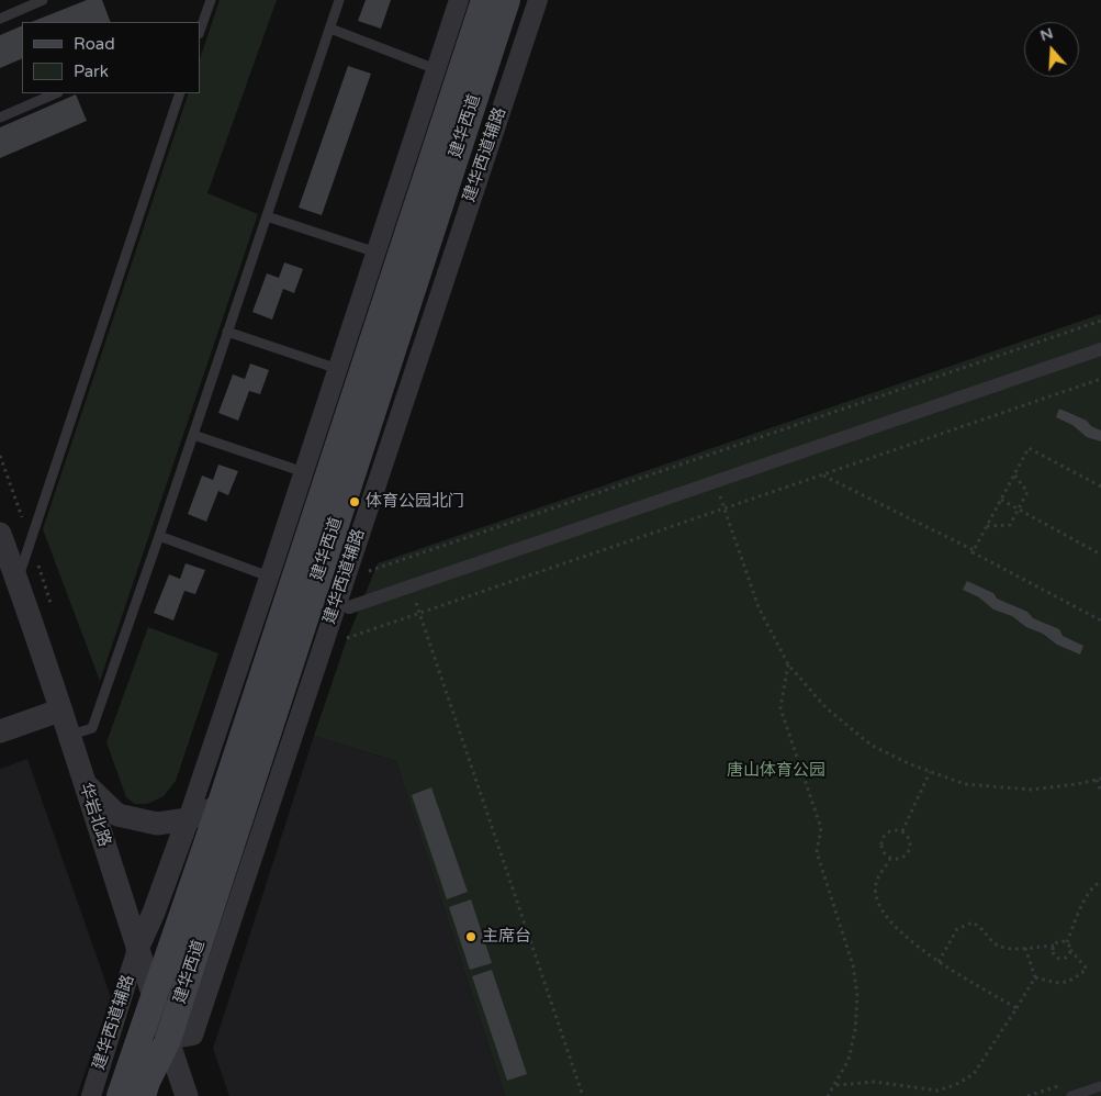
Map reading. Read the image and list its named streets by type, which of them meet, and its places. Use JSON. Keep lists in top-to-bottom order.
{
  "streets": {
    "main road": ["建华西道"],
    "street": ["建华西道辅路", "华岩北路"]
  },
  "crossings": [
    ["建华西道", "建华西道辅路"],
    ["建华西道", "华岩北路"],
    ["建华西道辅路", "华岩北路"]
  ],
  "parks": ["唐山体育公园"],
  "places": ["体育公园北门", "主席台"],
  "legend": ["Road", "Park"],
  "north": "top"
}
